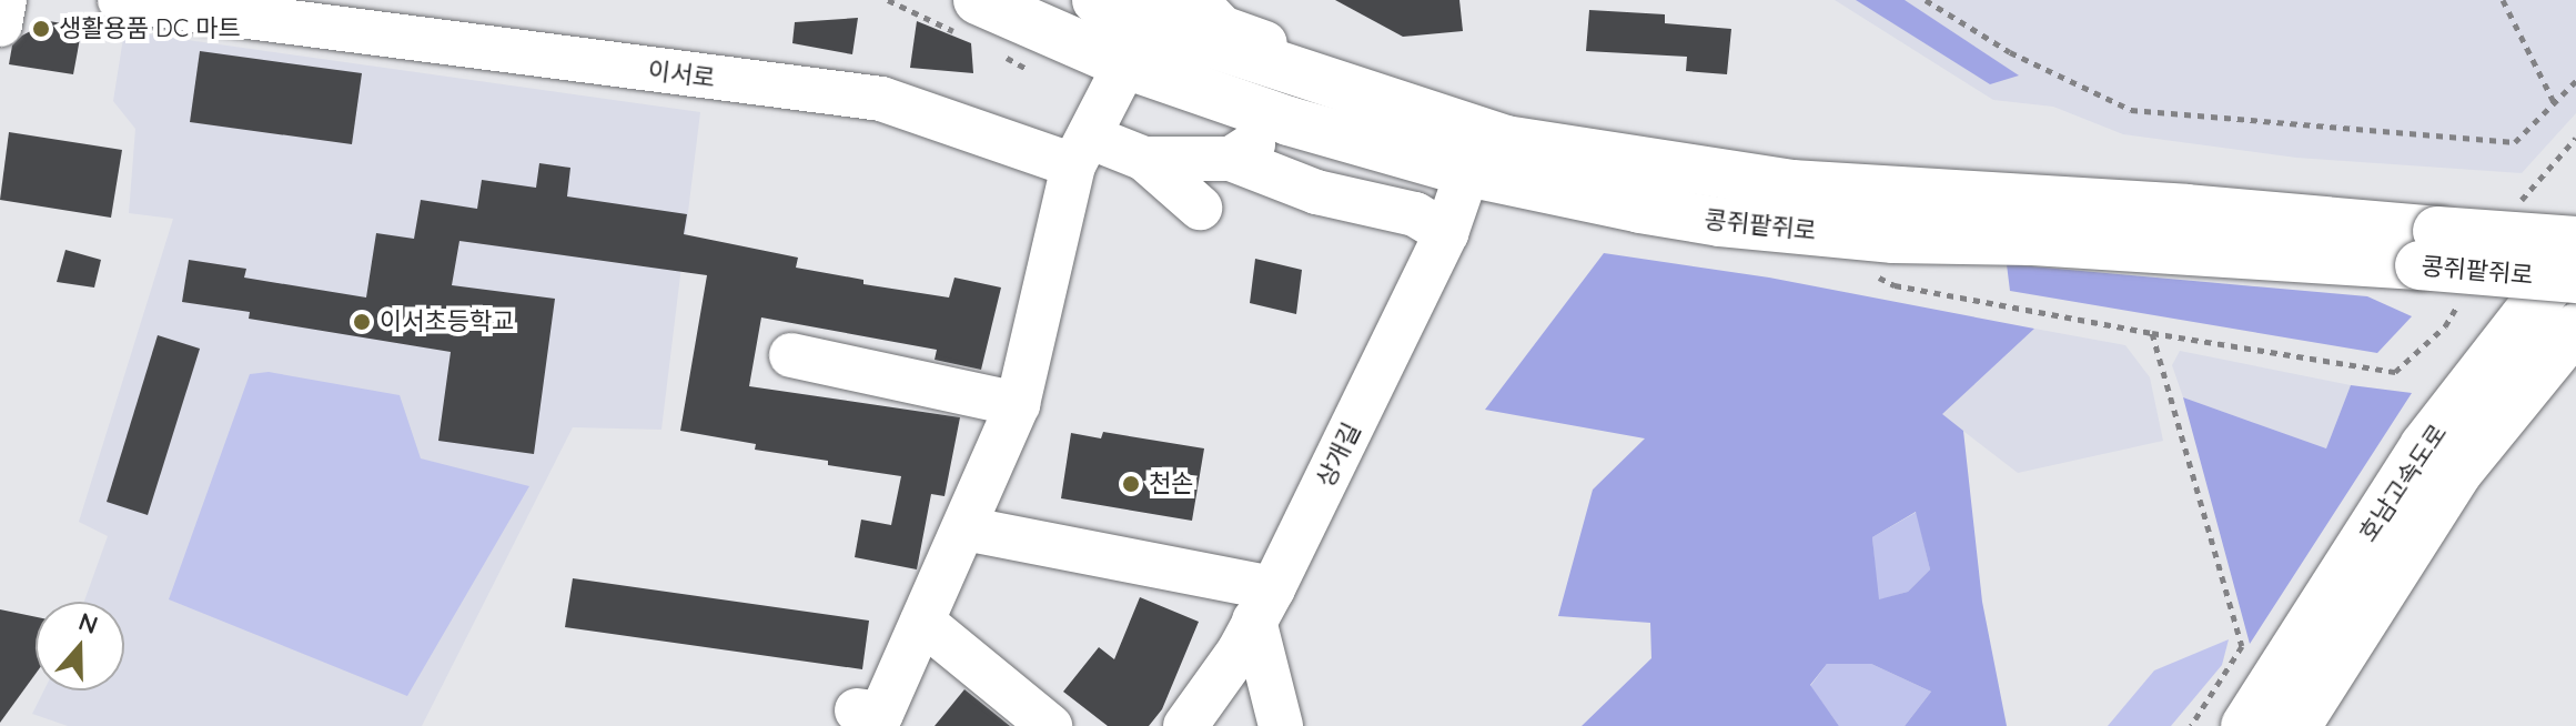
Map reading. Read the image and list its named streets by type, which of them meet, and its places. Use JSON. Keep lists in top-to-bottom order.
{
  "streets": {
    "main road": ["콩쥐팥쥐로", "호남고속도로"],
    "street": ["이서로", "상개길"]
  },
  "crossings": [
    ["콩쥐팥쥐로", "상개길"]
  ],
  "places": ["생활용품 DC 마트", "이서초등학교", "천손"],
  "north": "top"
}
